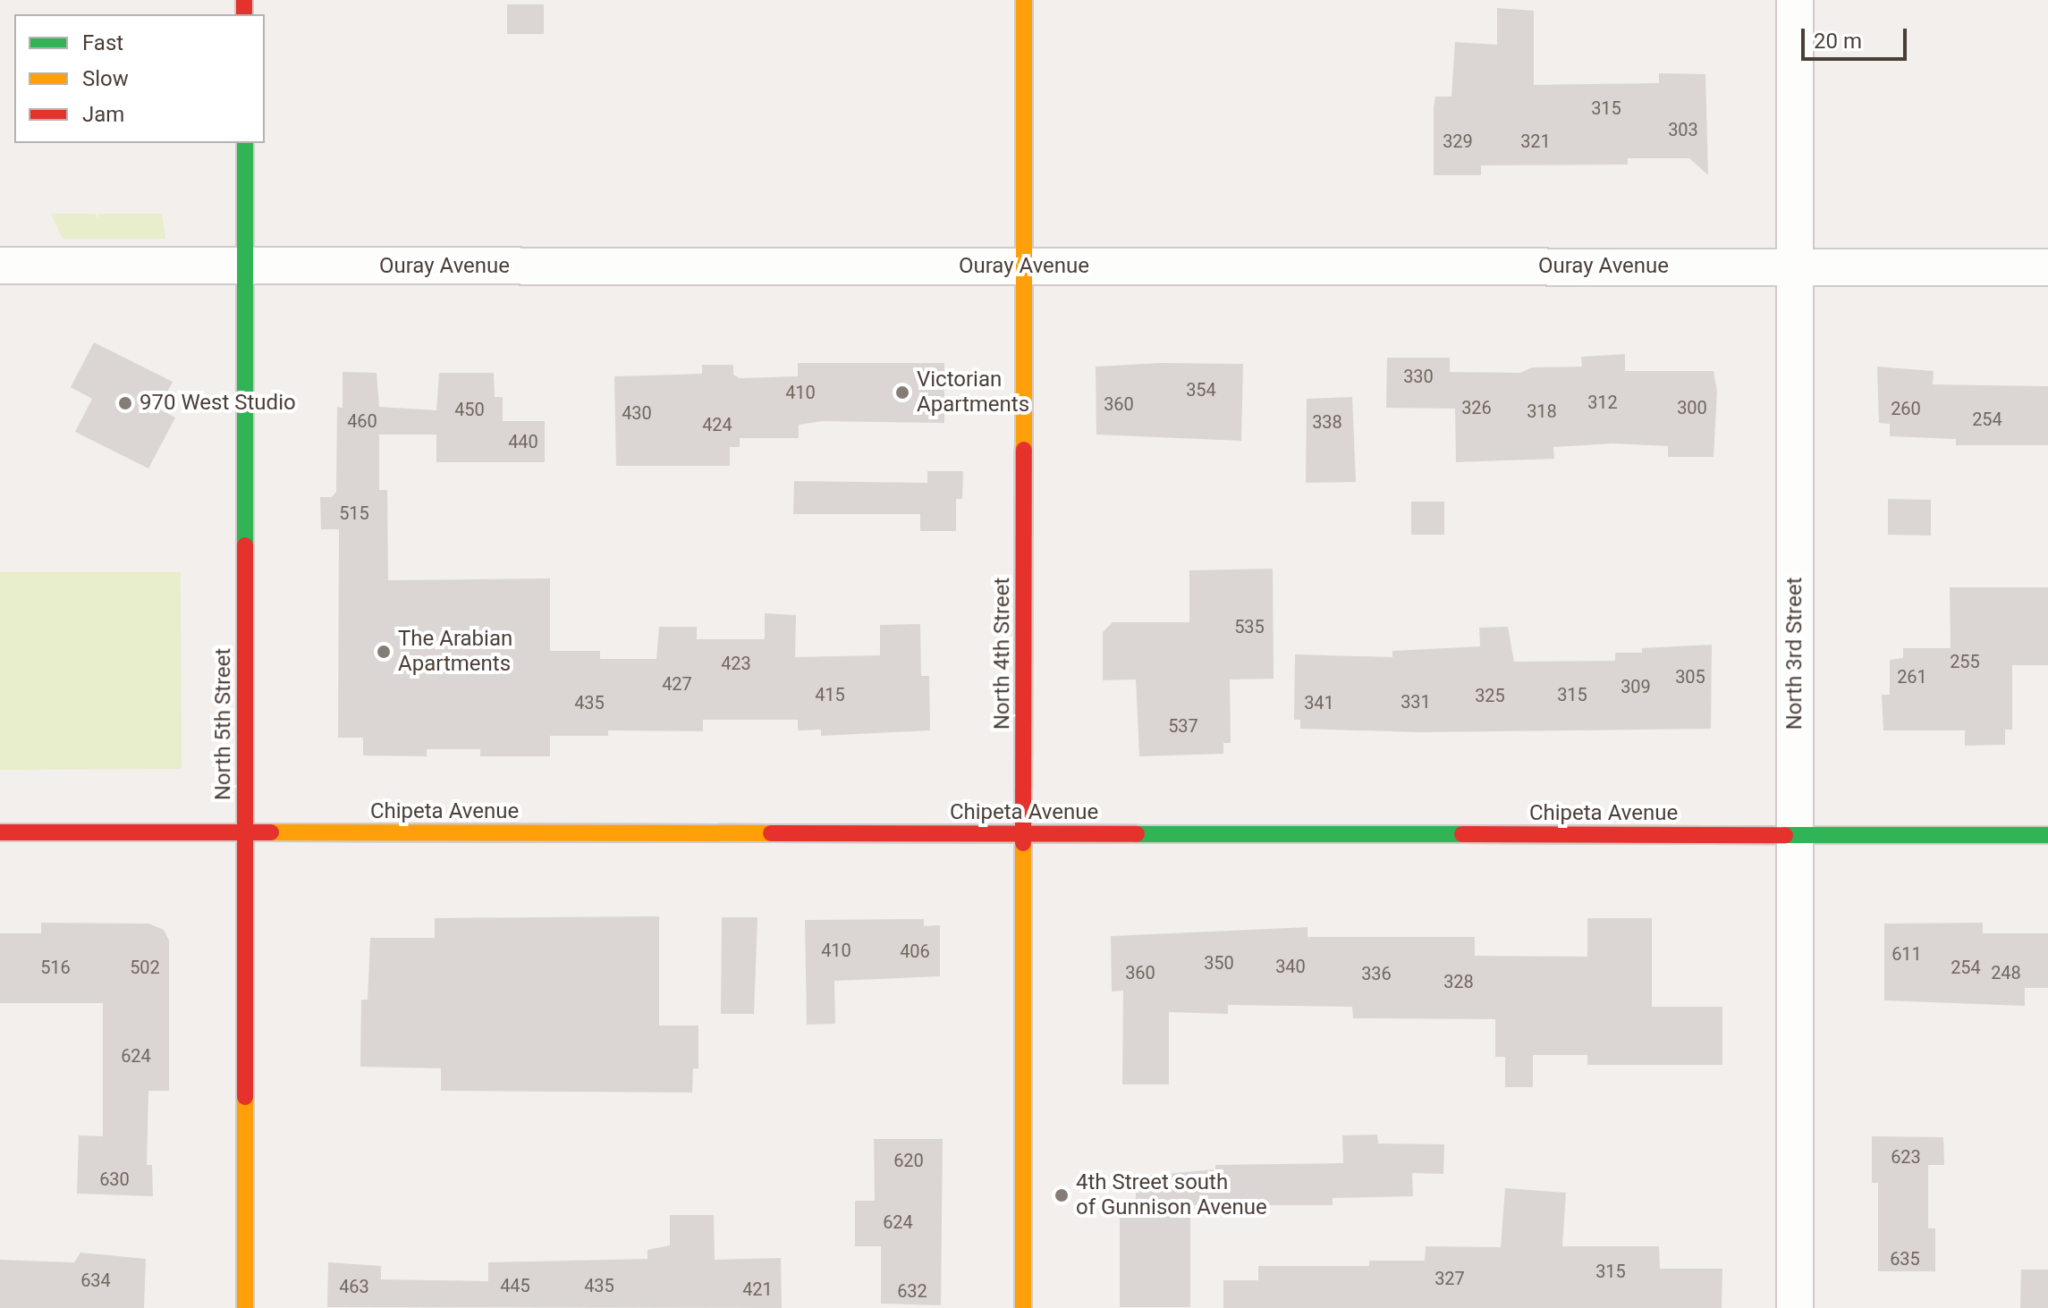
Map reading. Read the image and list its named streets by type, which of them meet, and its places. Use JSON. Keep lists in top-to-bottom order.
{
  "streets": {
    "street": [
      "Ouray Avenue",
      "North 4th Street",
      "North 3rd Street",
      "North 5th Street",
      "Chipeta Avenue"
    ]
  },
  "crossings": [
    ["Ouray Avenue", "North 4th Street"],
    ["Ouray Avenue", "North 3rd Street"],
    ["Ouray Avenue", "North 5th Street"],
    ["North 4th Street", "Chipeta Avenue"],
    ["North 3rd Street", "Chipeta Avenue"],
    ["North 5th Street", "Chipeta Avenue"]
  ],
  "places": [
    "Victorian Apartments",
    "970 West Studio",
    "The Arabian Apartments",
    "4th Street south of Gunnison Avenue"
  ],
  "house_numbers": [
    "315",
    "303",
    "329",
    "321",
    "330",
    "354",
    "410",
    "312",
    "360",
    "326",
    "300",
    "260",
    "450",
    "318",
    "430",
    "254",
    "460",
    "338",
    "424",
    "440",
    "515",
    "535",
    "255",
    "423",
    "305",
    "261",
    "427",
    "309",
    "415",
    "315",
    "325",
    "331",
    "435",
    "341",
    "537",
    "410",
    "406",
    "611",
    "350",
    "340",
    "516",
    "502",
    "254",
    "360",
    "248",
    "336",
    "328",
    "624",
    "623",
    "620",
    "630",
    "624",
    "635",
    "315",
    "327",
    "634",
    "445",
    "435",
    "463",
    "421",
    "632"
  ],
  "legend": ["Fast", "Slow", "Jam"],
  "scale_bar": "20 m"
}
